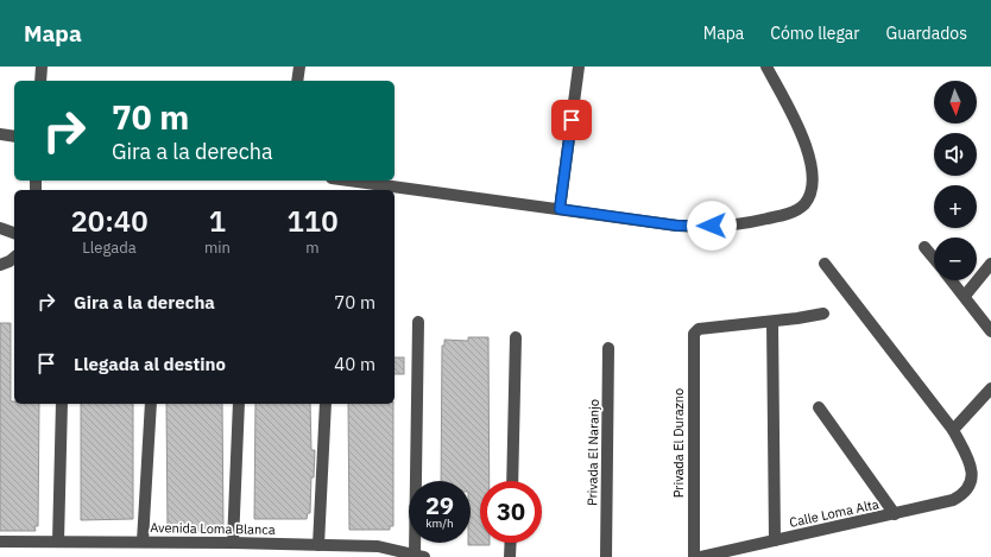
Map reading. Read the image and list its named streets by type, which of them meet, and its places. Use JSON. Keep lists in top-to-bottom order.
{
  "streets": {
    "street": [
      "Privada El Durazno",
      "Privada El Naranjo",
      "Calle Loma Alta",
      "Avenida Loma Blanca"
    ]
  },
  "north": "bottom",
  "page": {
    "header": "Mapa",
    "nav": ["Mapa", "Cómo llegar", "Guardados"],
    "map_buttons": ["+", "−"],
    "turn": ["70 m", "Gira a la derecha"],
    "eta": [
      "20:40",
      "Llegada",
      "1",
      "min",
      "110",
      "m"
    ],
    "list": [
      {
        "name": "Gira a la derecha",
        "value": "70 m"
      },
      {
        "name": "Llegada al destino",
        "value": "40 m"
      }
    ],
    "speed": "29 km/h",
    "limit": "30"
  }
}
